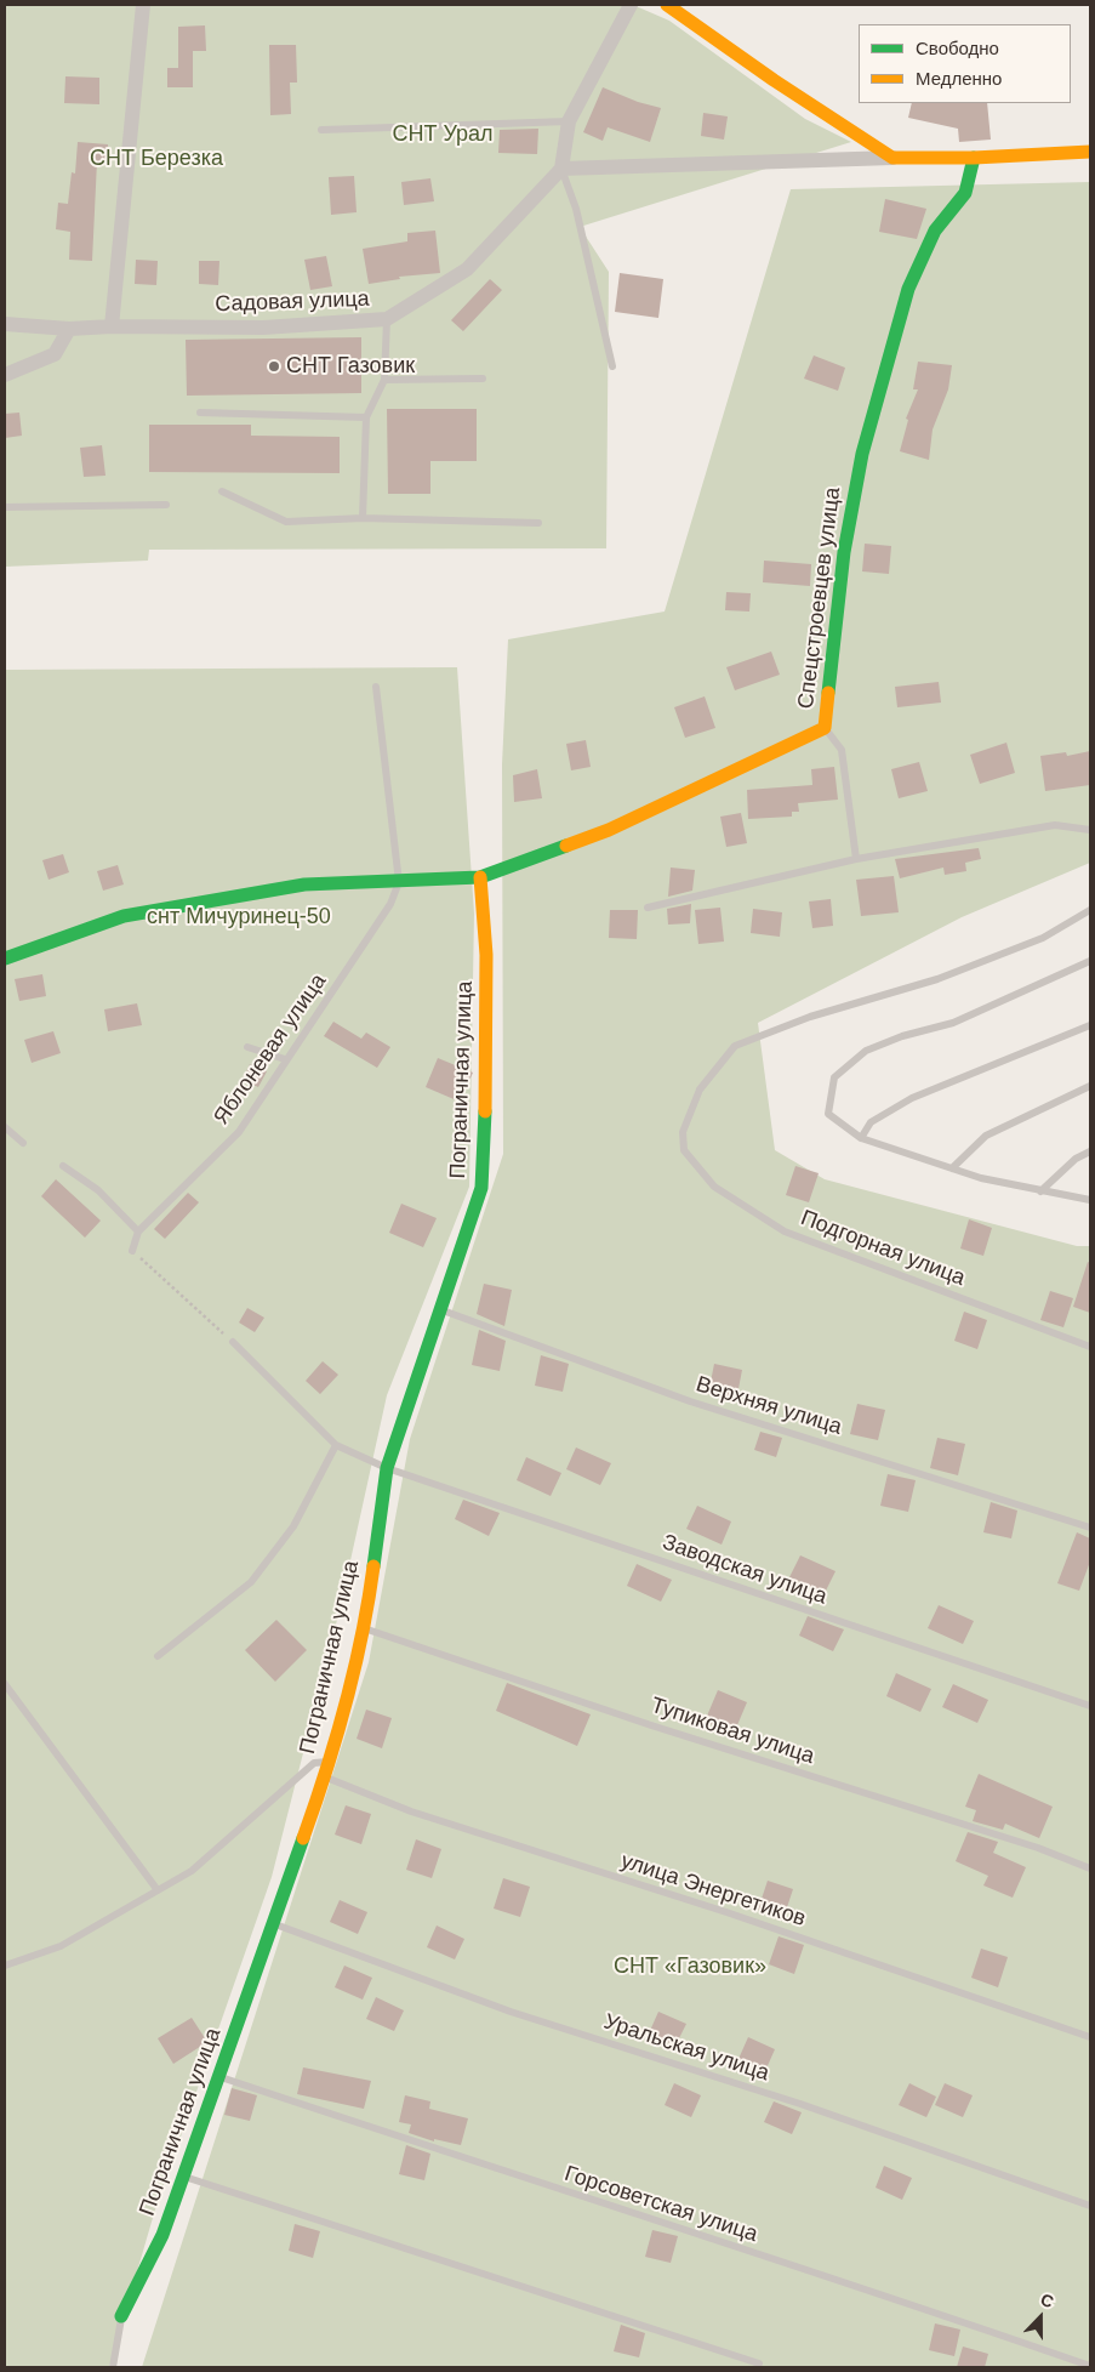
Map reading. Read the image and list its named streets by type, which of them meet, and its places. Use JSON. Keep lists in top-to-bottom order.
{
  "streets": {
    "street": ["Садовая улица", "Спецстроевцев улица", "Пограничная улица"],
    "lane": [
      "Яблоневая улица",
      "Подгорная улица",
      "Верхняя улица",
      "Заводская улица",
      "Тупиковая улица",
      "улица Энергетиков",
      "Уральская улица",
      "Горсоветская улица"
    ]
  },
  "crossings": [
    ["Спецстроевцев улица", "Яблоневая улица"],
    ["Спецстроевцев улица", "Пограничная улица"],
    ["Пограничная улица", "Верхняя улица"],
    ["Пограничная улица", "Заводская улица"],
    ["Пограничная улица", "Тупиковая улица"],
    ["Пограничная улица", "улица Энергетиков"],
    ["Пограничная улица", "Уральская улица"],
    ["Пограничная улица", "Горсоветская улица"]
  ],
  "parks": [
    "СНТ Урал",
    "СНТ Березка",
    "снт Мичуринец-50",
    "СНТ «Газовик»"
  ],
  "places": ["СНТ Газовик"],
  "legend": ["Свободно", "Медленно"],
  "north": "top"
}
